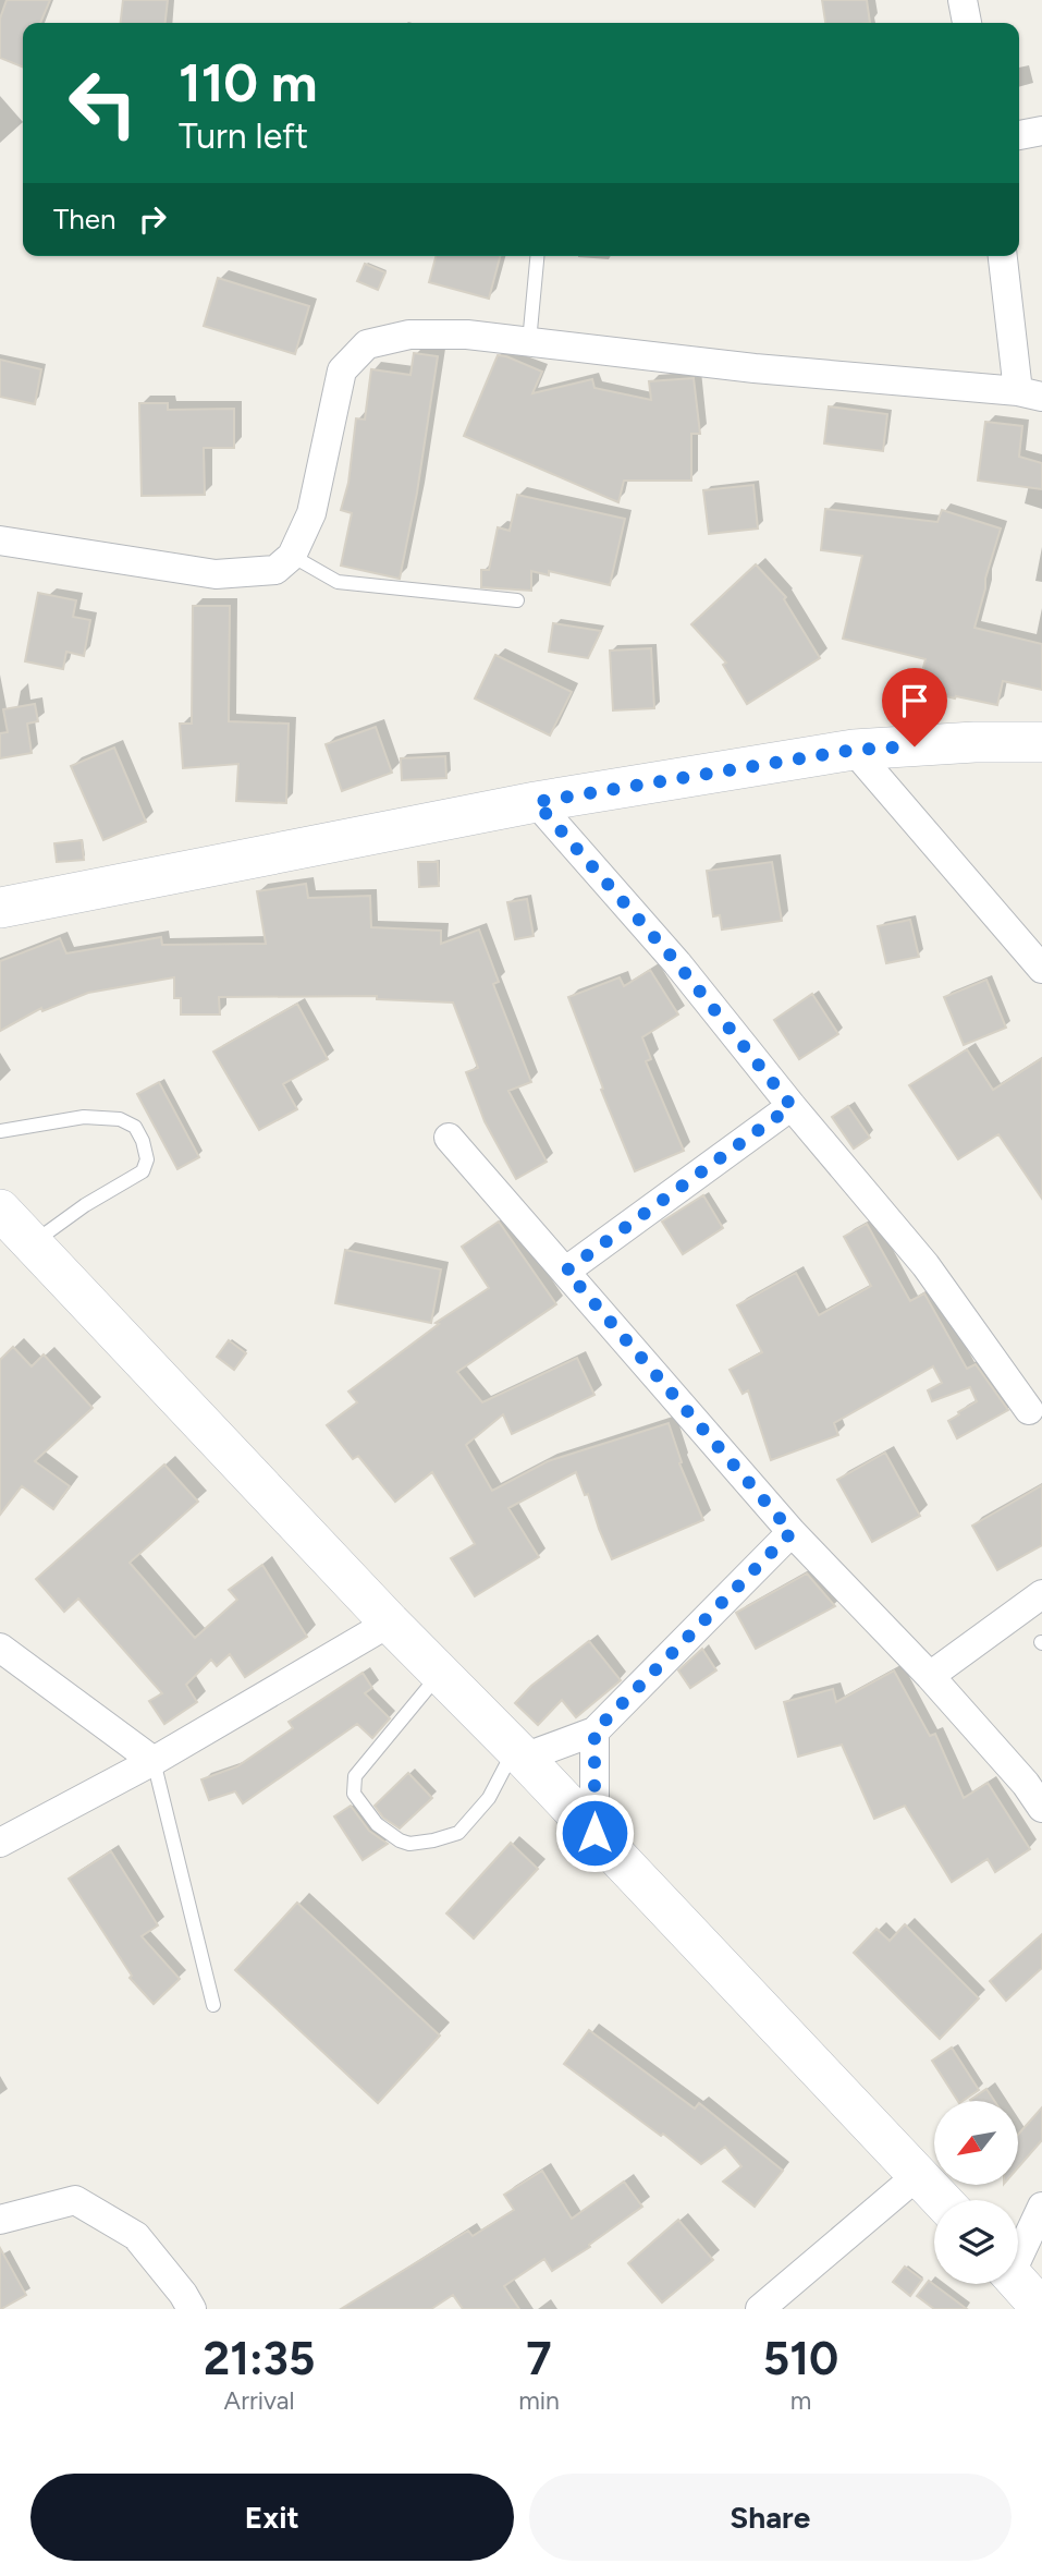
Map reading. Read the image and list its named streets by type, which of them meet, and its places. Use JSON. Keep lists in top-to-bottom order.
{
  "north": "bottom left",
  "page": {
    "turn": ["110 m", "Turn left"],
    "then": "Then",
    "eta": [
      "21:35",
      "Arrival",
      "7",
      "min",
      "510",
      "m"
    ],
    "buttons": ["Exit", "Share"]
  }
}
